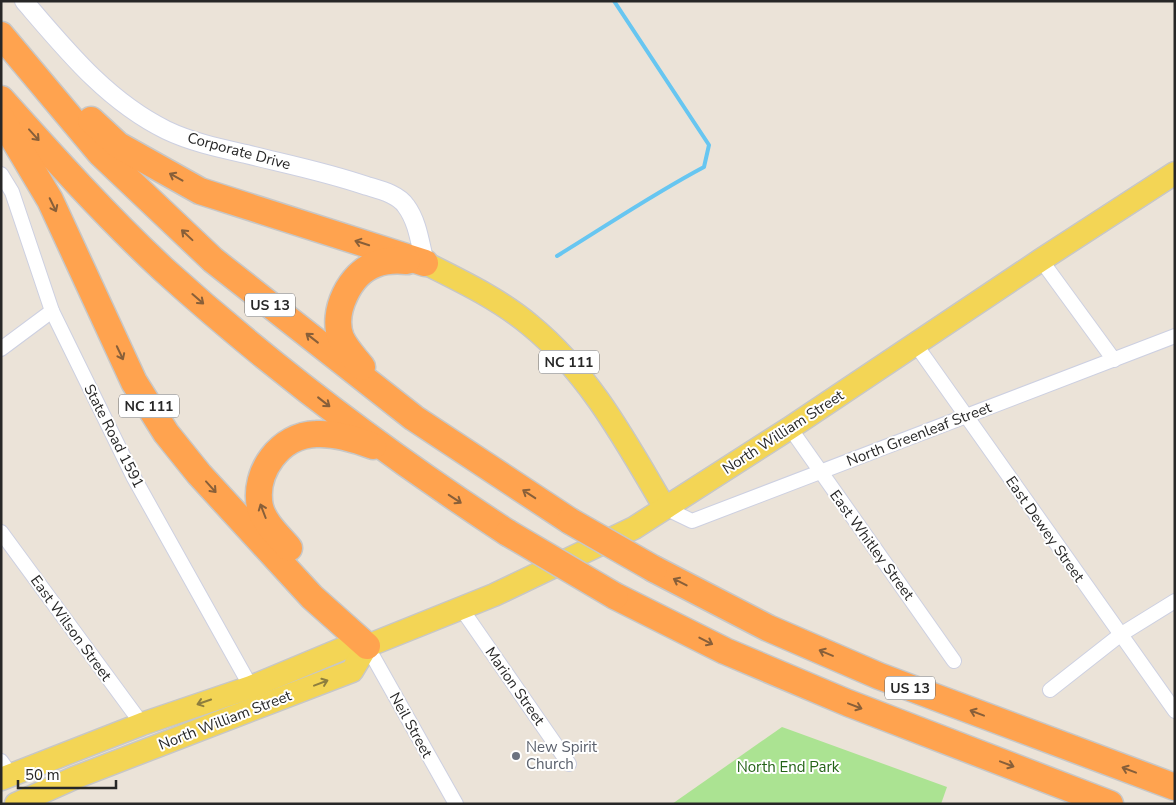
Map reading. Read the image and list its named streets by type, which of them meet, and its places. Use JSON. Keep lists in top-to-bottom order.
{
  "streets": {
    "highway": ["US 13", "NC 111"],
    "main road": ["North William Street"],
    "street": [
      "Corporate Drive",
      "North Greenleaf Street",
      "State Road 1591",
      "East Dewey Street",
      "East Whitley Street",
      "East Wilson Street",
      "Marion Street",
      "Neil Street"
    ]
  },
  "crossings": [
    ["Corporate Drive", "NC 111"],
    ["US 13", "NC 111"],
    ["NC 111", "North William Street"],
    ["NC 111", "North Greenleaf Street"],
    ["NC 111", "Neil Street"],
    ["North William Street", "North Greenleaf Street"],
    ["North William Street", "State Road 1591"],
    ["North William Street", "East Dewey Street"],
    ["North William Street", "East Whitley Street"],
    ["North William Street", "East Wilson Street"],
    ["North William Street", "Marion Street"],
    ["North William Street", "Neil Street"],
    ["North Greenleaf Street", "East Dewey Street"],
    ["North Greenleaf Street", "East Whitley Street"]
  ],
  "parks": ["North End Park"],
  "places": ["New Spirit Church"],
  "scale_bar": "50 m"
}
